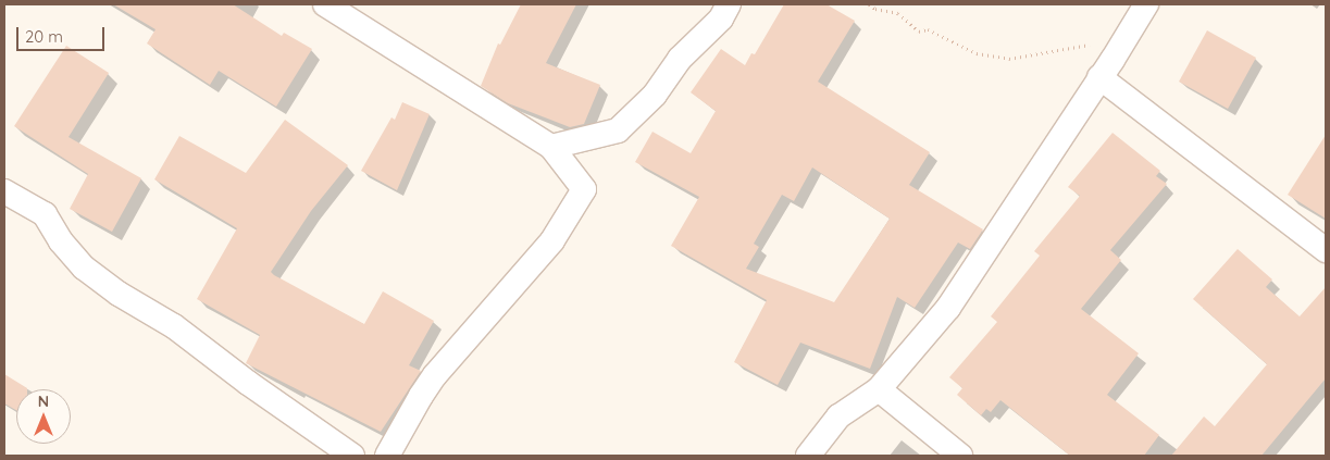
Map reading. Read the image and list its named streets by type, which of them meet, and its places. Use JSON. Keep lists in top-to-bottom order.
{
  "scale_bar": "20 m",
  "north": "top"
}
